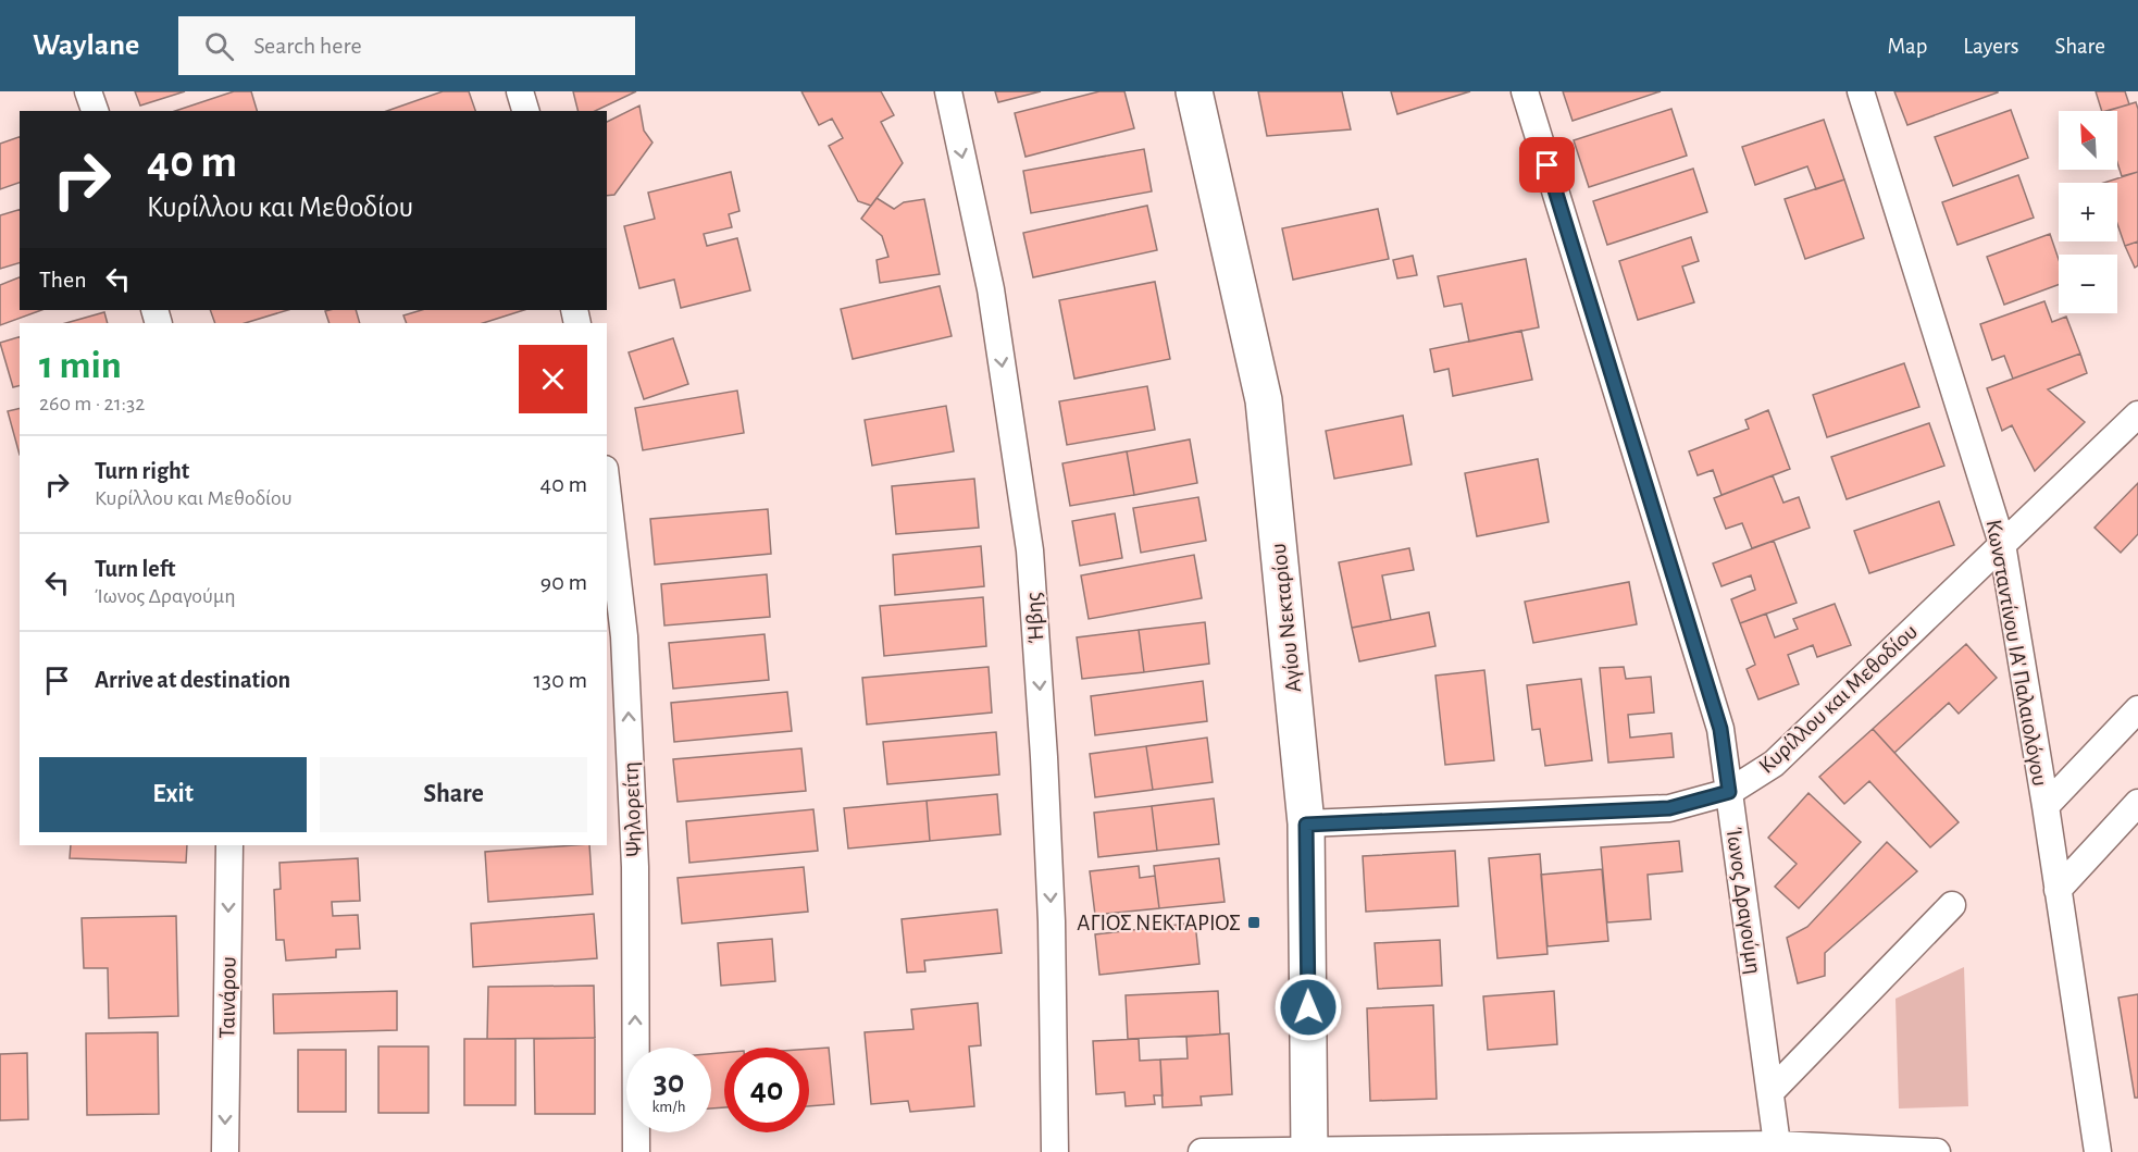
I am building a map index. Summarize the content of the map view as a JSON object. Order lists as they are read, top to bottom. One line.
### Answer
{"streets":{"street":["Ήβης","Αγίου Νεκταρίου","Κωνσταντίνου ΙΑ' Παλαιολόγου","Κυρίλλου και Μεθοδίου","Ψηλορείτη","Ίωνος Δραγούμη","Ταινάρου"]},"crossings":[["Αγίου Νεκταρίου","Κυρίλλου και Μεθοδίου"],["Κωνσταντίνου ΙΑ' Παλαιολόγου","Κυρίλλου και Μεθοδίου"],["Κυρίλλου και Μεθοδίου","Ίωνος Δραγούμη"]],"one_way":["Ήβης","Ψηλορείτη","Ταινάρου"],"places":{"transit":["ΑΓΙΟΣ ΝΕΚΤΑΡΙΟΣ"]},"north":"top left","page":{"header":"Waylane","search":"Search here","nav":["Map","Layers","Share"],"map_buttons":["+","−"],"turn":["40 m","Κυρίλλου και Μεθοδίου"],"then":"Then","heading":["1 min","260 m · 21:32"],"list":[{"name":"Turn right","note":"Κυρίλλου και Μεθοδίου","value":"40 m"},{"name":"Turn left","note":"Ίωνος Δραγούμη","value":"90 m"},{"name":"Arrive at destination","value":"130 m"}],"buttons":["Exit","Share"],"speed":"30 km/h","limit":"40"}}
